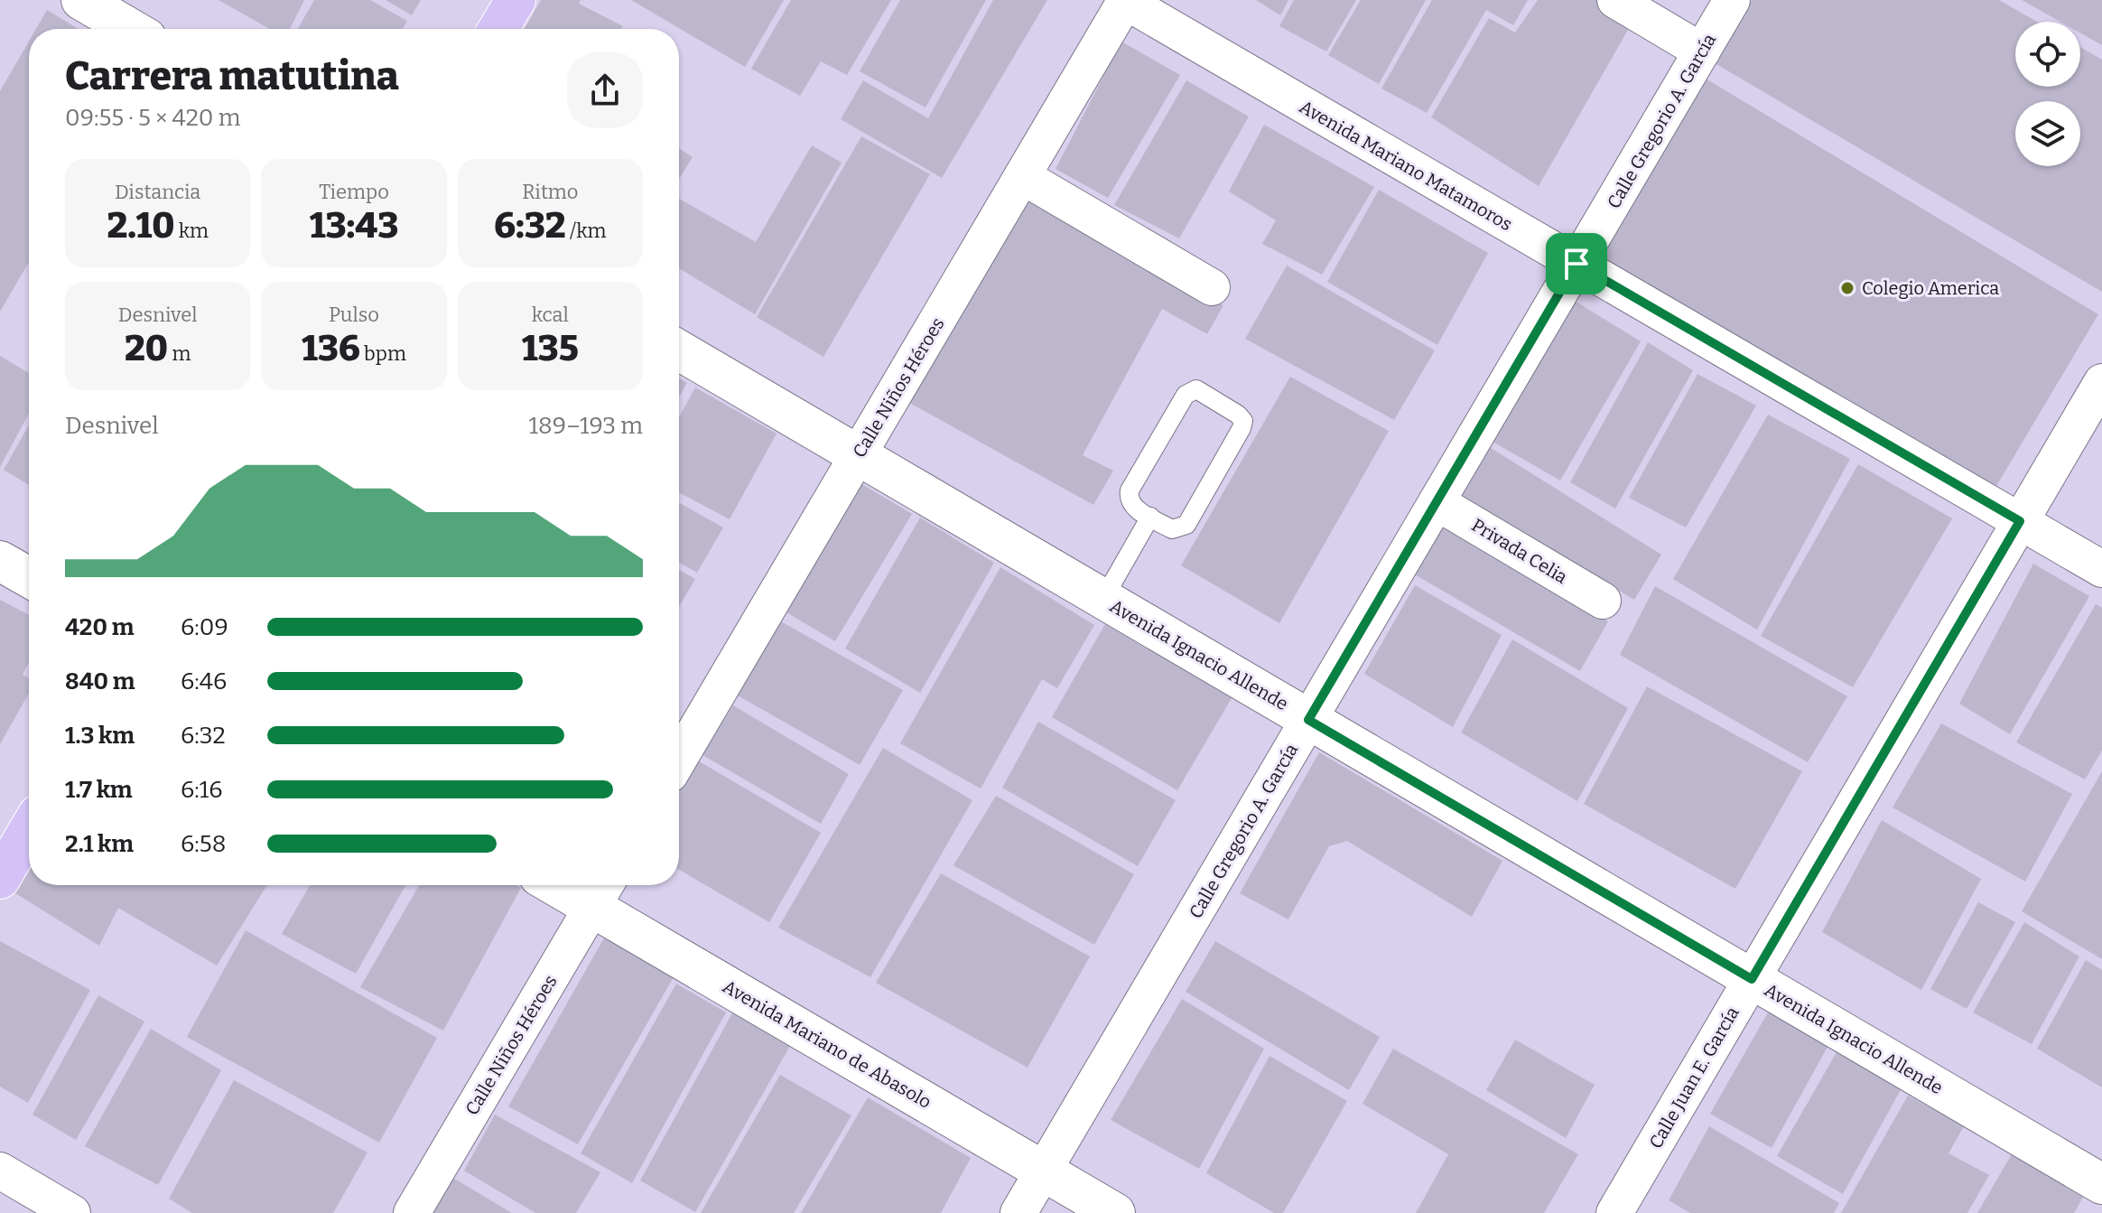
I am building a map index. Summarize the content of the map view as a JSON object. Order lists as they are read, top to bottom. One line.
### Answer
{"streets":{"street":["Calle Gregorio A. García","Avenida Mariano Matamoros","Calle Niños Héroes","Privada Celia","Avenida Ignacio Allende","Avenida Mariano de Abasolo","Calle Juan E. García"]},"crossings":[["Calle Gregorio A. García","Avenida Mariano Matamoros"],["Calle Gregorio A. García","Privada Celia"],["Calle Gregorio A. García","Avenida Ignacio Allende"],["Calle Gregorio A. García","Avenida Mariano de Abasolo"],["Avenida Mariano Matamoros","Calle Niños Héroes"],["Avenida Mariano Matamoros","Calle Juan E. García"],["Calle Niños Héroes","Avenida Ignacio Allende"],["Calle Niños Héroes","Avenida Mariano de Abasolo"],["Avenida Ignacio Allende","Calle Juan E. García"]],"places":["Colegio America"],"page":{"heading":["Carrera matutina","09:55 · 5 × 420 m"],"stats":[["Distancia","2.10 km"],["Tiempo","13:43"],["Ritmo","6:32 /km"],["Desnivel","20 m"],["Pulso","136 bpm"],["kcal","135"]],"chart":["Desnivel","189–193 m"],"list":[{"name":"420 m","note":"6:09"},{"name":"840 m","note":"6:46"},{"name":"1.3 km","note":"6:32"},{"name":"1.7 km","note":"6:16"},{"name":"2.1 km","note":"6:58"}]}}
